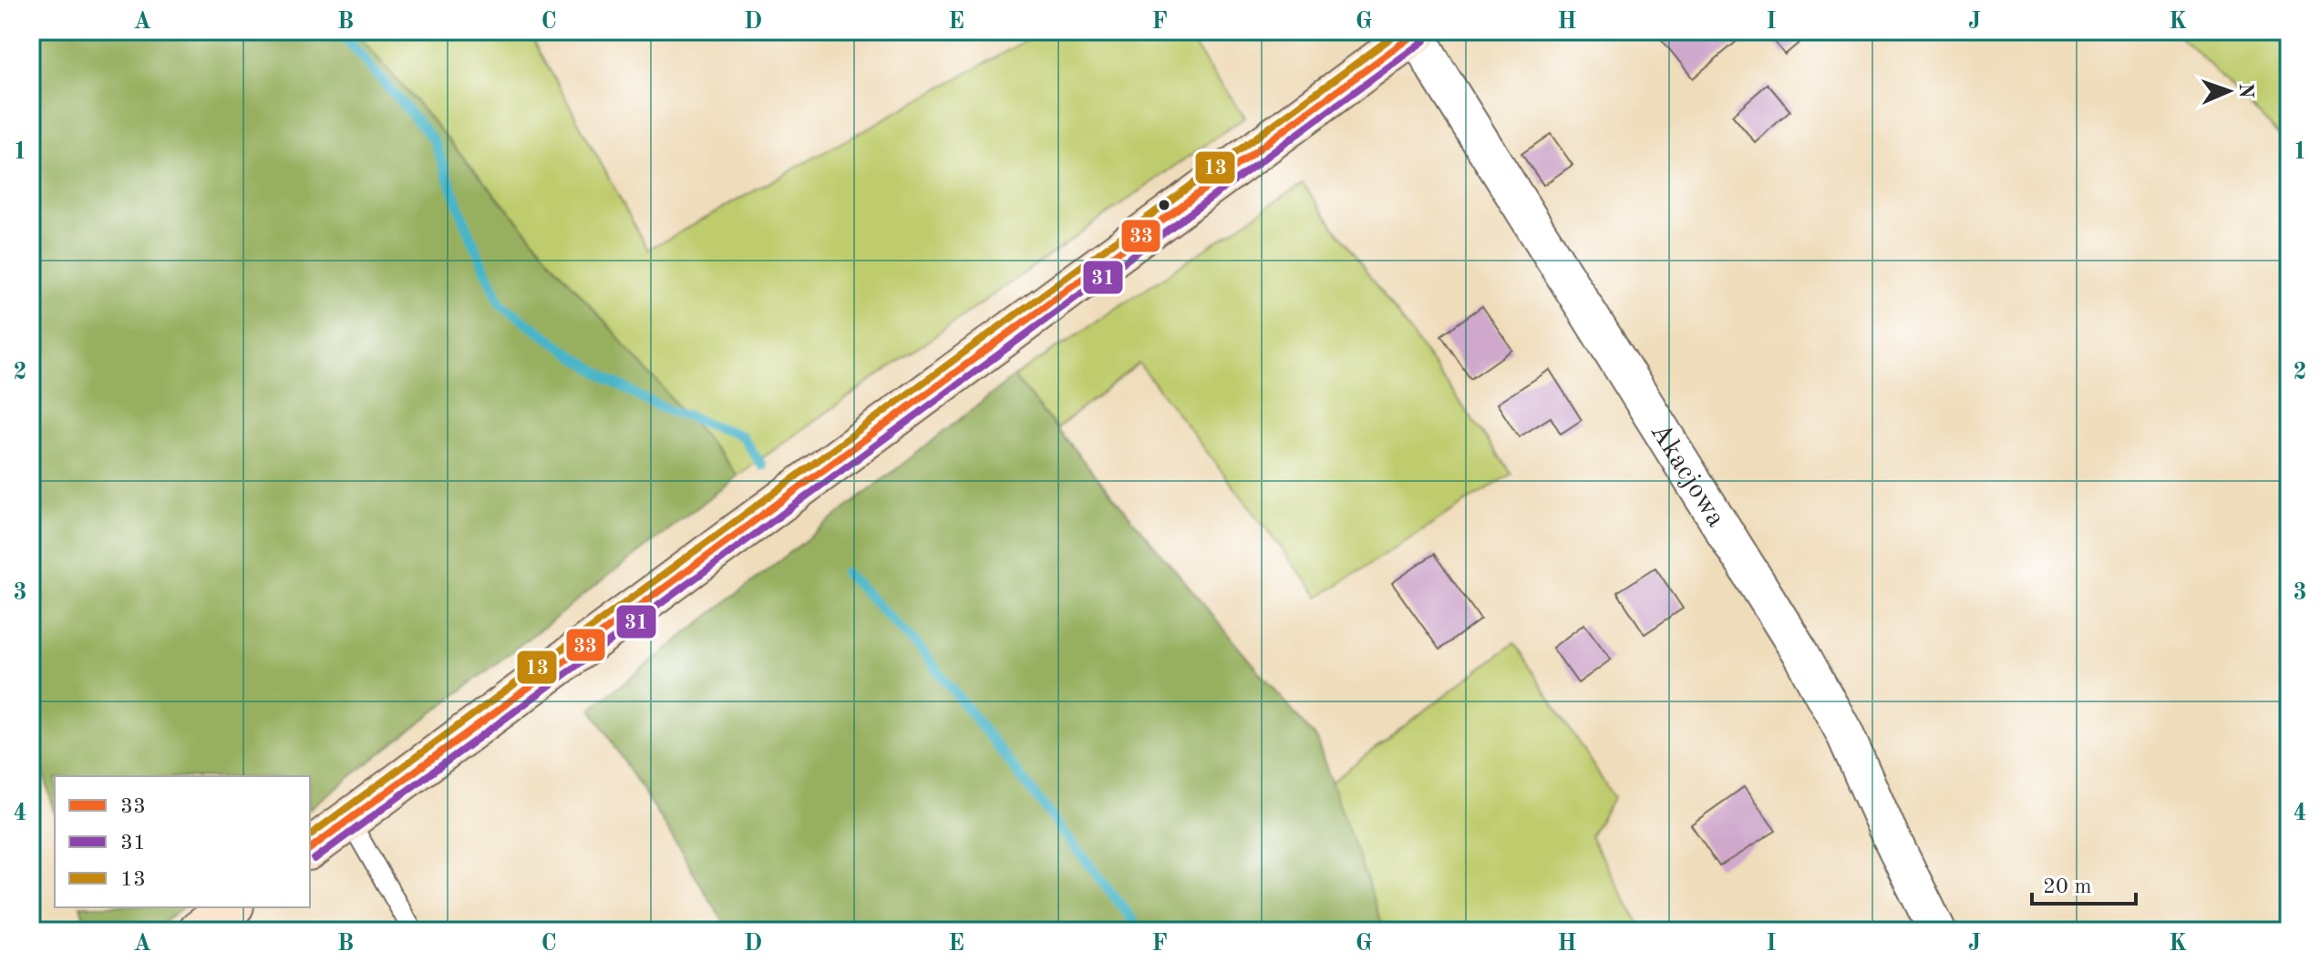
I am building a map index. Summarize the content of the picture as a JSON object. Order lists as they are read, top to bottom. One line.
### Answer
{"streets":{"street":["Akacjowa"]},"lines":["transit line 33","transit line 13","transit line 31"],"legend":["33","31","13"],"scale_bar":"20 m","north":"right","grid":{"columns":["A","B","C","D","E","F","G","H","I","J","K"],"rows":["1","2","3","4"]}}
